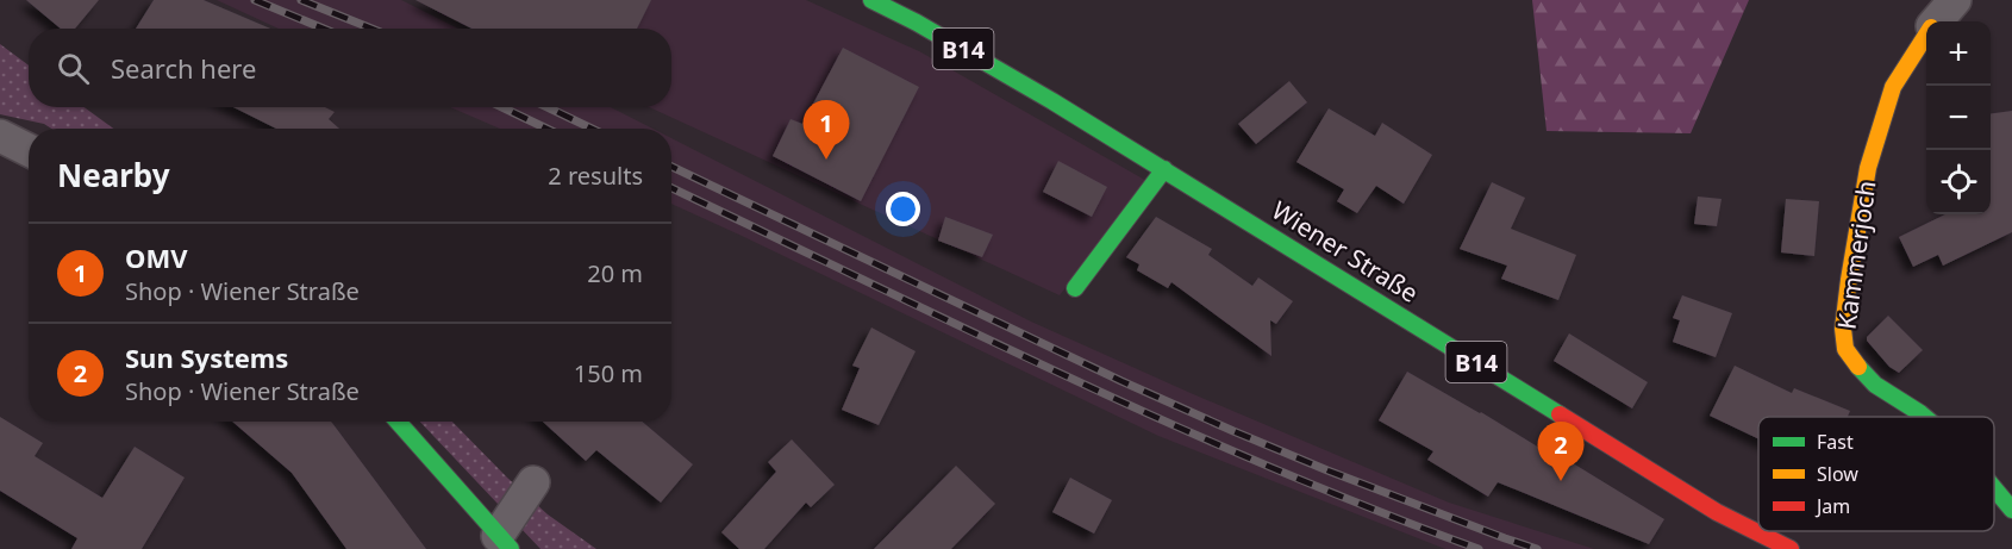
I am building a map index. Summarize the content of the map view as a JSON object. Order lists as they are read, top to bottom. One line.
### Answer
{"streets":{"main road":["B14","Wiener Straße","Kammerjoch"]},"legend":["Fast","Slow","Jam"],"page":{"map_buttons":["+","−"],"search":"Search here","pins":["1","2"],"heading":["Nearby","2 results"],"list":[{"mark":"1","name":"OMV","note":"Shop · Wiener Straße","value":"20 m"},{"mark":"2","name":"Sun Systems","note":"Shop · Wiener Straße","value":"150 m"}]}}
